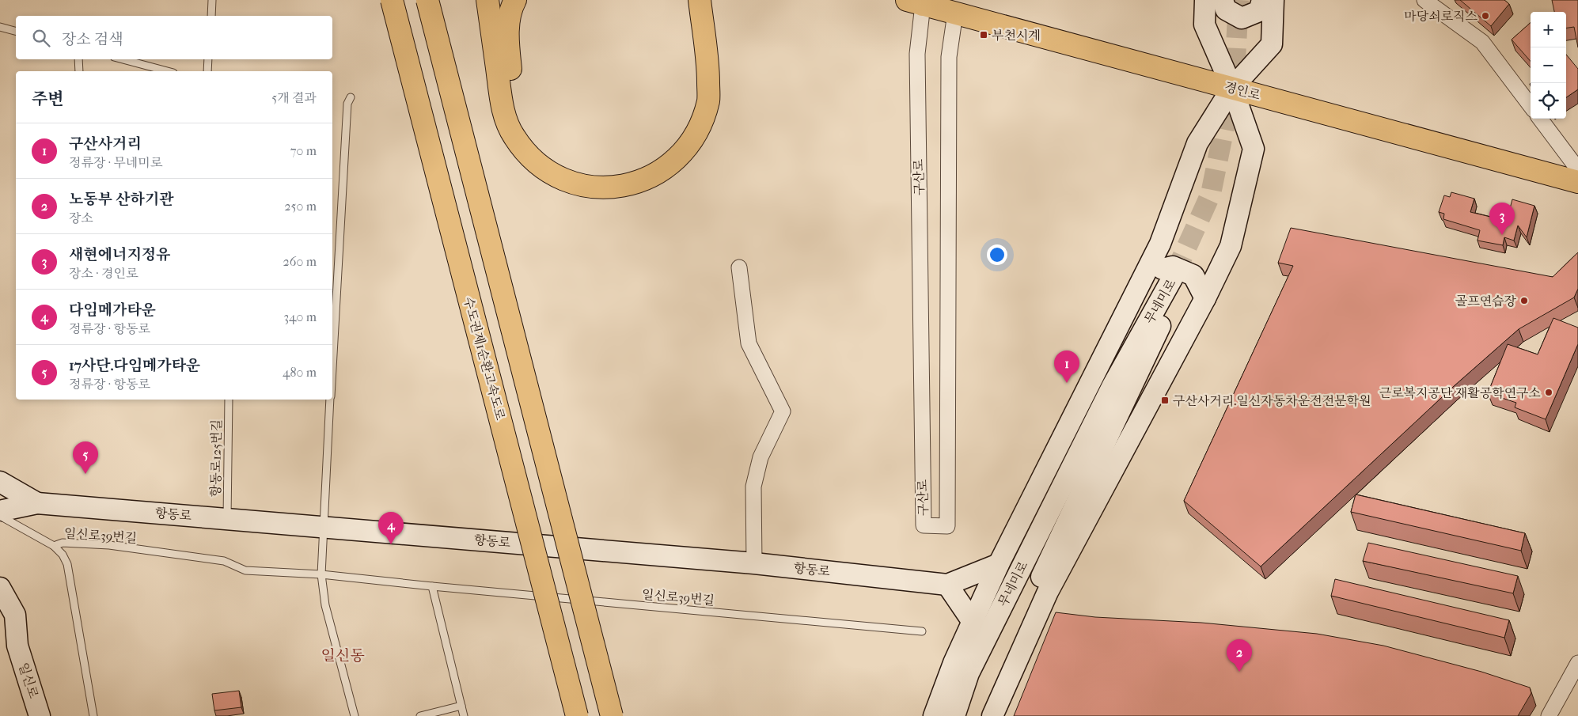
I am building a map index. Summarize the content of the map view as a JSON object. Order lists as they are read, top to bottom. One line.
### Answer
{"streets":{"main road":["경인로","무네미로","수도권제1순환고속도로","항동로","일신로"],"street":["구산로"],"lane":["항동로125번길","일신로39번길"]},"crossings":[["경인로","구산로"],["항동로125번길","항동로"]],"districts":["일신동"],"places":{"other":["마당쇠로직스","골프연습장","근로복지공단 재활공학연구소"],"transit":["부천시계","구산사거리.일신자동차운전전문학원"]},"page":{"map_buttons":["+","−"],"search":"장소 검색","heading":["주변","5개 결과"],"list":[{"mark":"1","name":"구산사거리","note":"정류장 · 무네미로","value":"70 m"},{"mark":"2","name":"노동부 산하기관","note":"장소","value":"250 m"},{"mark":"3","name":"새현에너지정유","note":"장소 · 경인로","value":"260 m"},{"mark":"4","name":"다임메가타운","note":"정류장 · 항동로","value":"340 m"},{"mark":"5","name":"17사단.다임메가타운","note":"정류장 · 항동로","value":"480 m"}],"pins":["3","1","5","4","2"]}}
